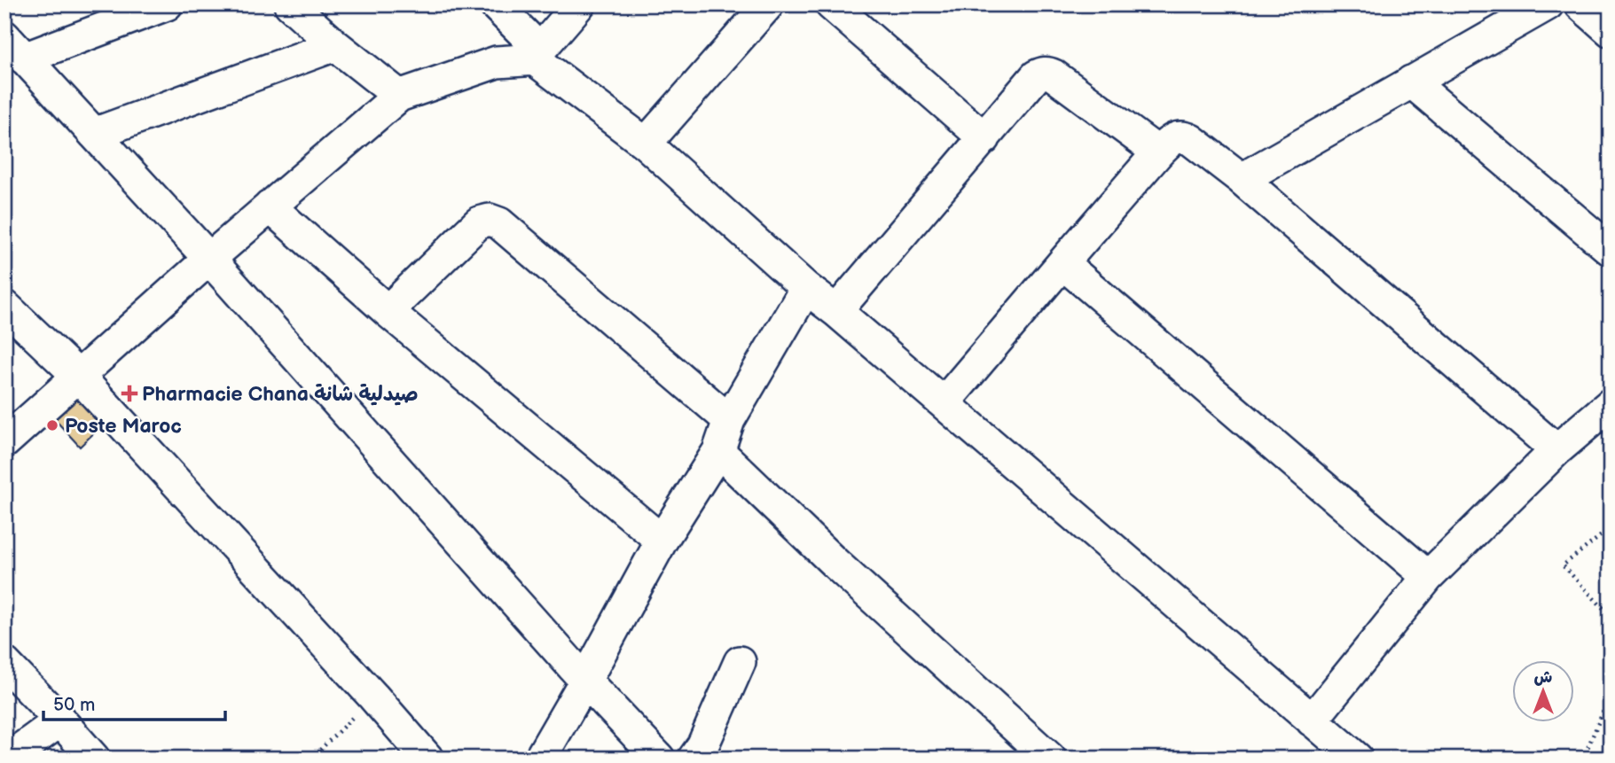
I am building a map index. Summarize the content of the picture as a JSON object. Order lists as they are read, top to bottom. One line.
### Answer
{"places":{"health":["Pharmacie Chana صيدلية شانة"],"other":["Poste Maroc"]},"scale_bar":"50 m","north":"top"}
